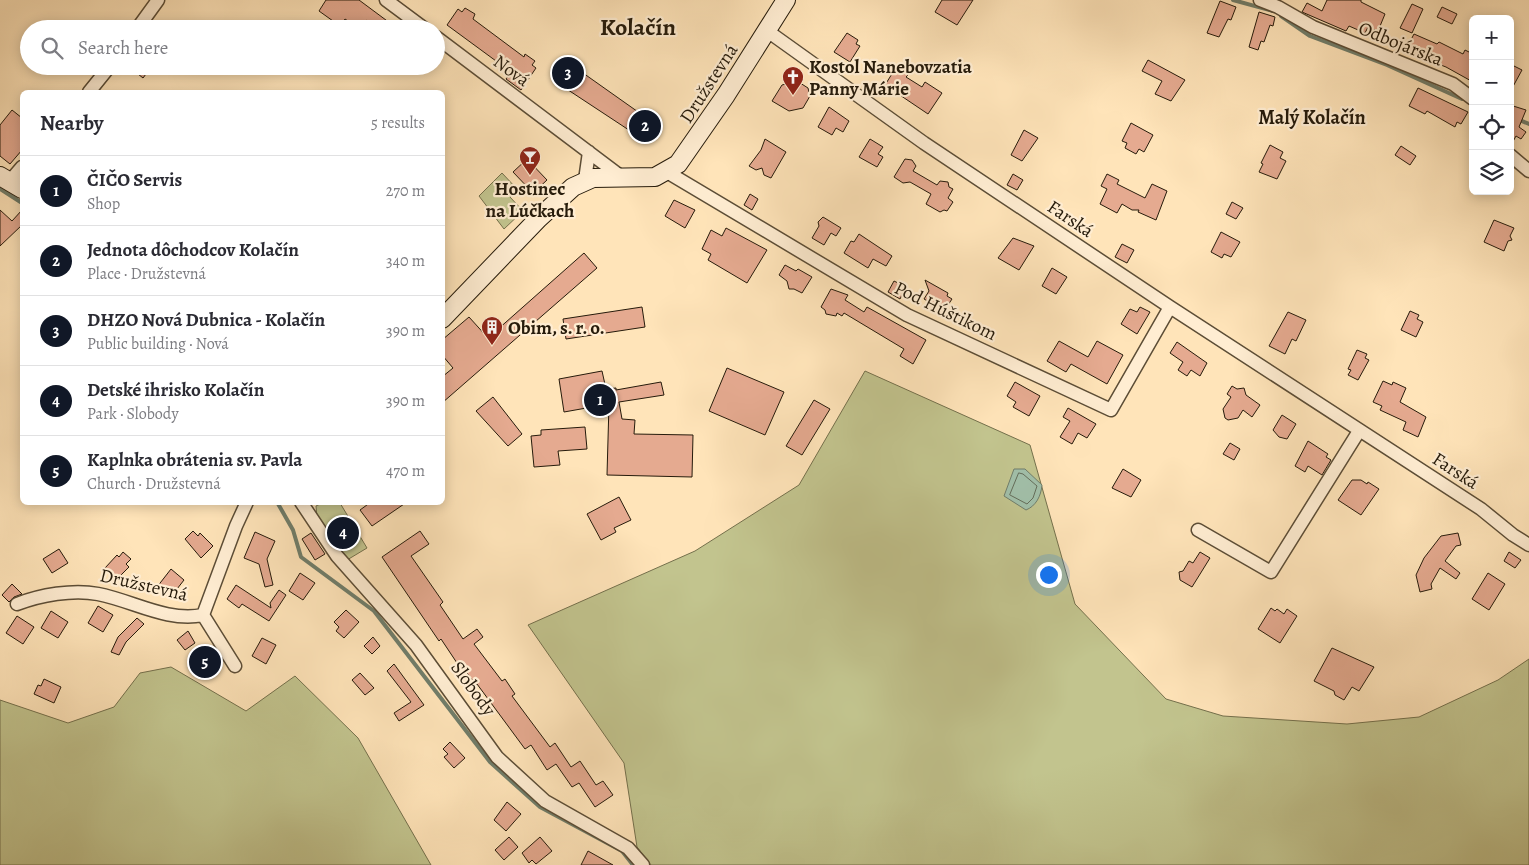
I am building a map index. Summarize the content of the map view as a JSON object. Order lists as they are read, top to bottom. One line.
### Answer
{"streets":{"street":["Odbojárska","Nová","Družstevná","Farská","Pod Húštikom","Slobody"]},"crossings":[["Nová","Družstevná"],["Družstevná","Farská"],["Družstevná","Pod Húštikom"],["Farská","Pod Húštikom"]],"districts":["Kolačín","Malý Kolačín"],"places":{"church":["Kostol Nanebovzatia Panny Márie"],"bar":["Hostinec na Lúčkach"],"building":["Obim, s. r. o."]},"page":{"map_buttons":["+","−"],"search":"Search here","pins":["3","2","1","4","5"],"heading":["Nearby","5 results"],"list":[{"mark":"1","name":"ČIČO Servis","note":"Shop","value":"270 m"},{"mark":"2","name":"Jednota dôchodcov Kolačín","note":"Place · Družstevná","value":"340 m"},{"mark":"3","name":"DHZO Nová Dubnica - Kolačín","note":"Public building · Nová","value":"390 m"},{"mark":"4","name":"Detské ihrisko Kolačín","note":"Park · Slobody","value":"390 m"},{"mark":"5","name":"Kaplnka obrátenia sv. Pavla","note":"Church · Družstevná","value":"470 m"}]}}
